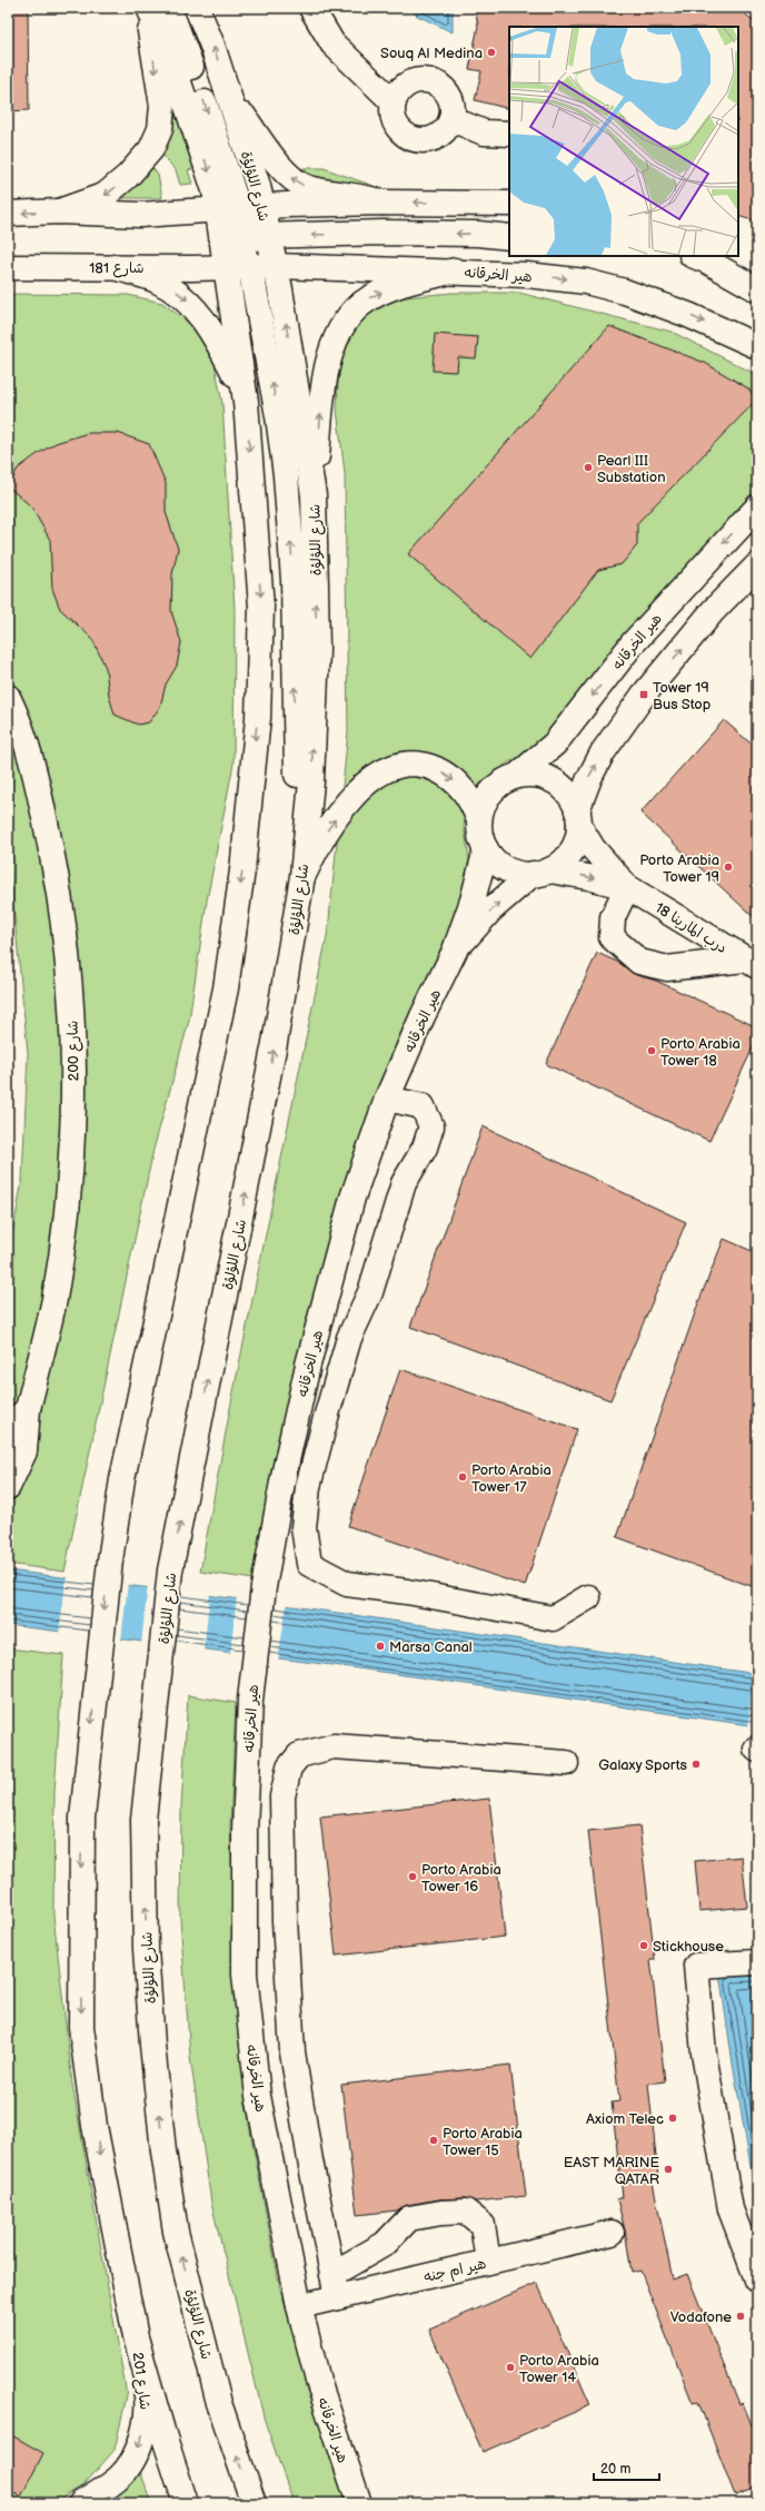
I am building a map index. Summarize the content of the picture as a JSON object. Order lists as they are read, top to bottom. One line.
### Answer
{"streets":{"street":["شارع اللؤلؤة","شارع 181","هير الخرقانه","درب المارينا 18","شارع 200","هير ام جنه","شارع 201"]},"crossings":[["شارع اللؤلؤة","هير الخرقانه"],["هير الخرقانه","درب المارينا 18"],["هير الخرقانه","هير ام جنه"]],"one_way":["شارع 201"],"places":{"other":["Souq Al Medina","Pearl III Substation","Porto Arabia Tower 19","Porto Arabia Tower 18","Porto Arabia Tower 17","Marsa Canal","Galaxy Sports","Porto Arabia Tower 16","Stickhouse","Axiom Telec","Porto Arabia Tower 15","EAST MARINE QATAR","Vodafone","Porto Arabia Tower 14"],"transit":["Tower 19 Bus Stop"]},"scale_bar":"20 m"}
